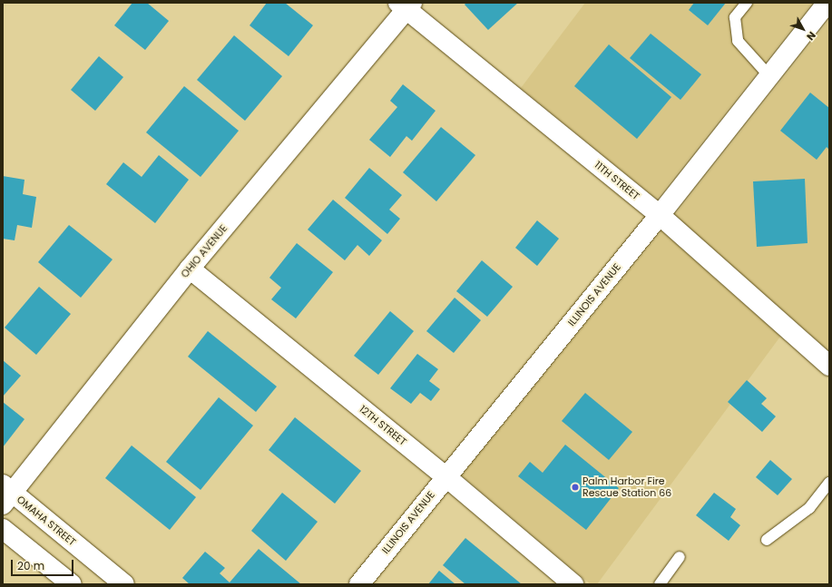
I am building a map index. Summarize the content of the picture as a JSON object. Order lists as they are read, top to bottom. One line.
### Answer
{"streets":{"street":["11TH STREET","OHIO AVENUE","ILLINOIS AVENUE","12TH STREET","OMAHA STREET"]},"crossings":[["11TH STREET","OHIO AVENUE"],["11TH STREET","ILLINOIS AVENUE"],["OHIO AVENUE","12TH STREET"],["OHIO AVENUE","OMAHA STREET"],["ILLINOIS AVENUE","12TH STREET"]],"places":["Palm Harbor Fire Rescue Station 66"],"scale_bar":"20 m","north":"bottom right"}
